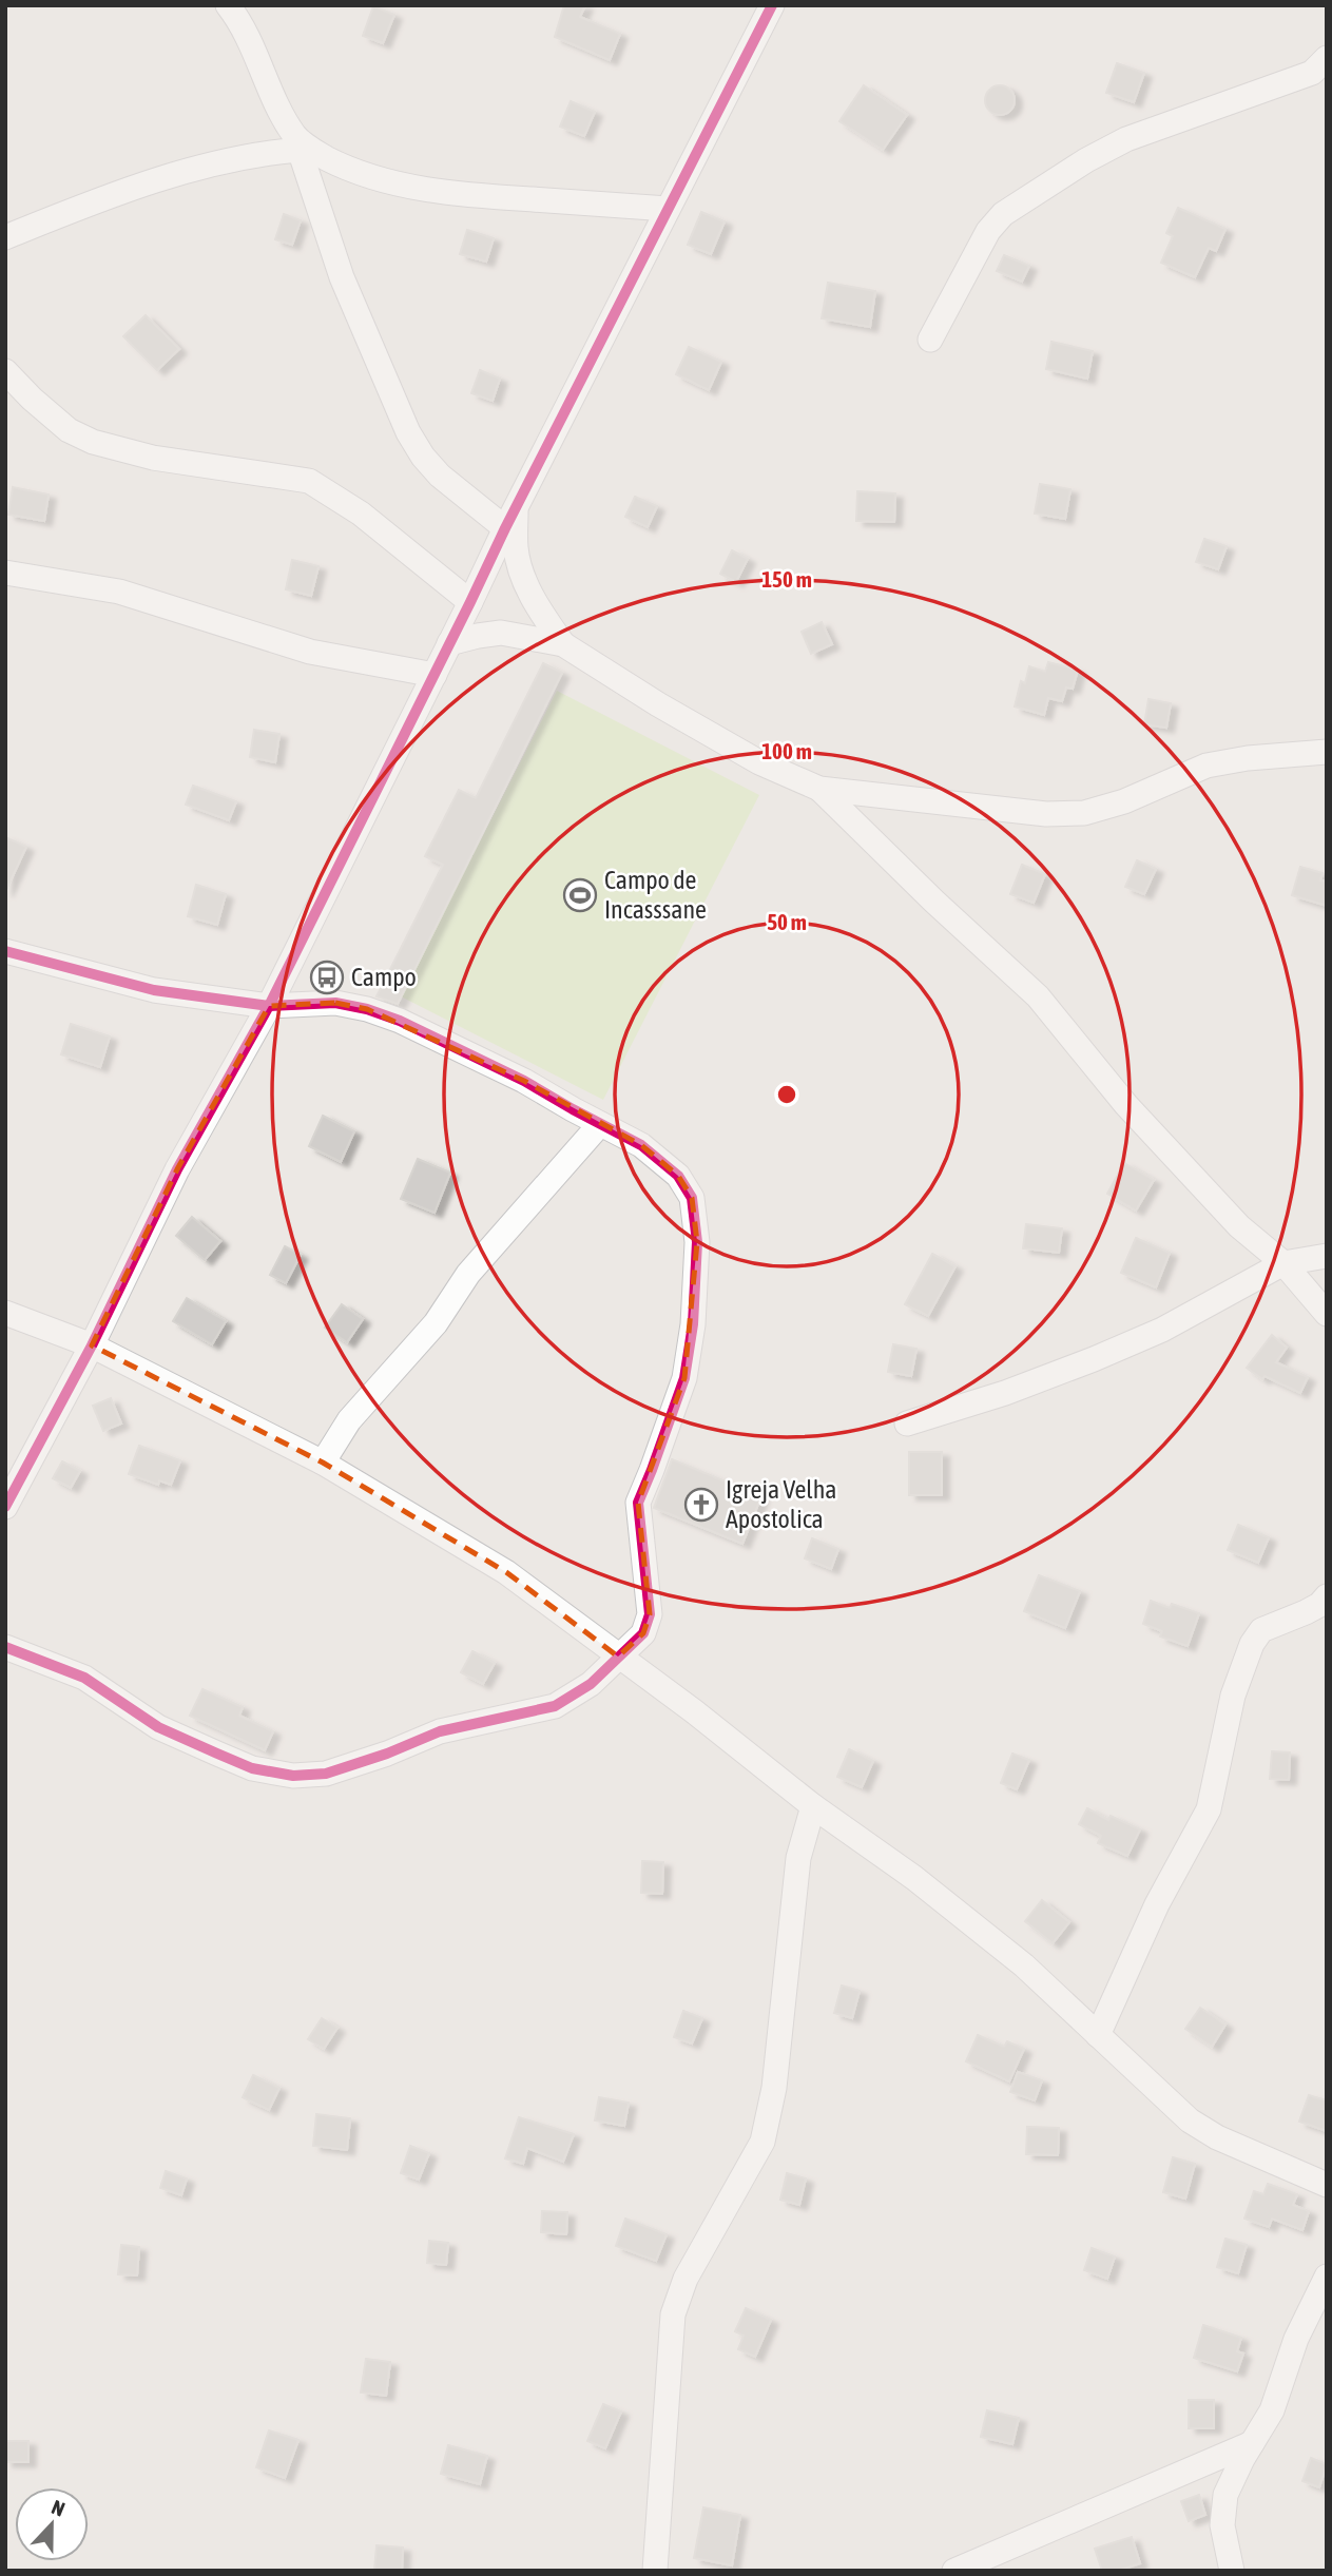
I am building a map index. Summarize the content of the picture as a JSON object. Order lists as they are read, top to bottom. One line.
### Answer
{"places":{"sports":["Campo de Incasssane"],"bus stop":["Campo"],"church":["Igreja Velha Apostolica"]},"north":"top","rings":["150 m","100 m","50 m"]}
